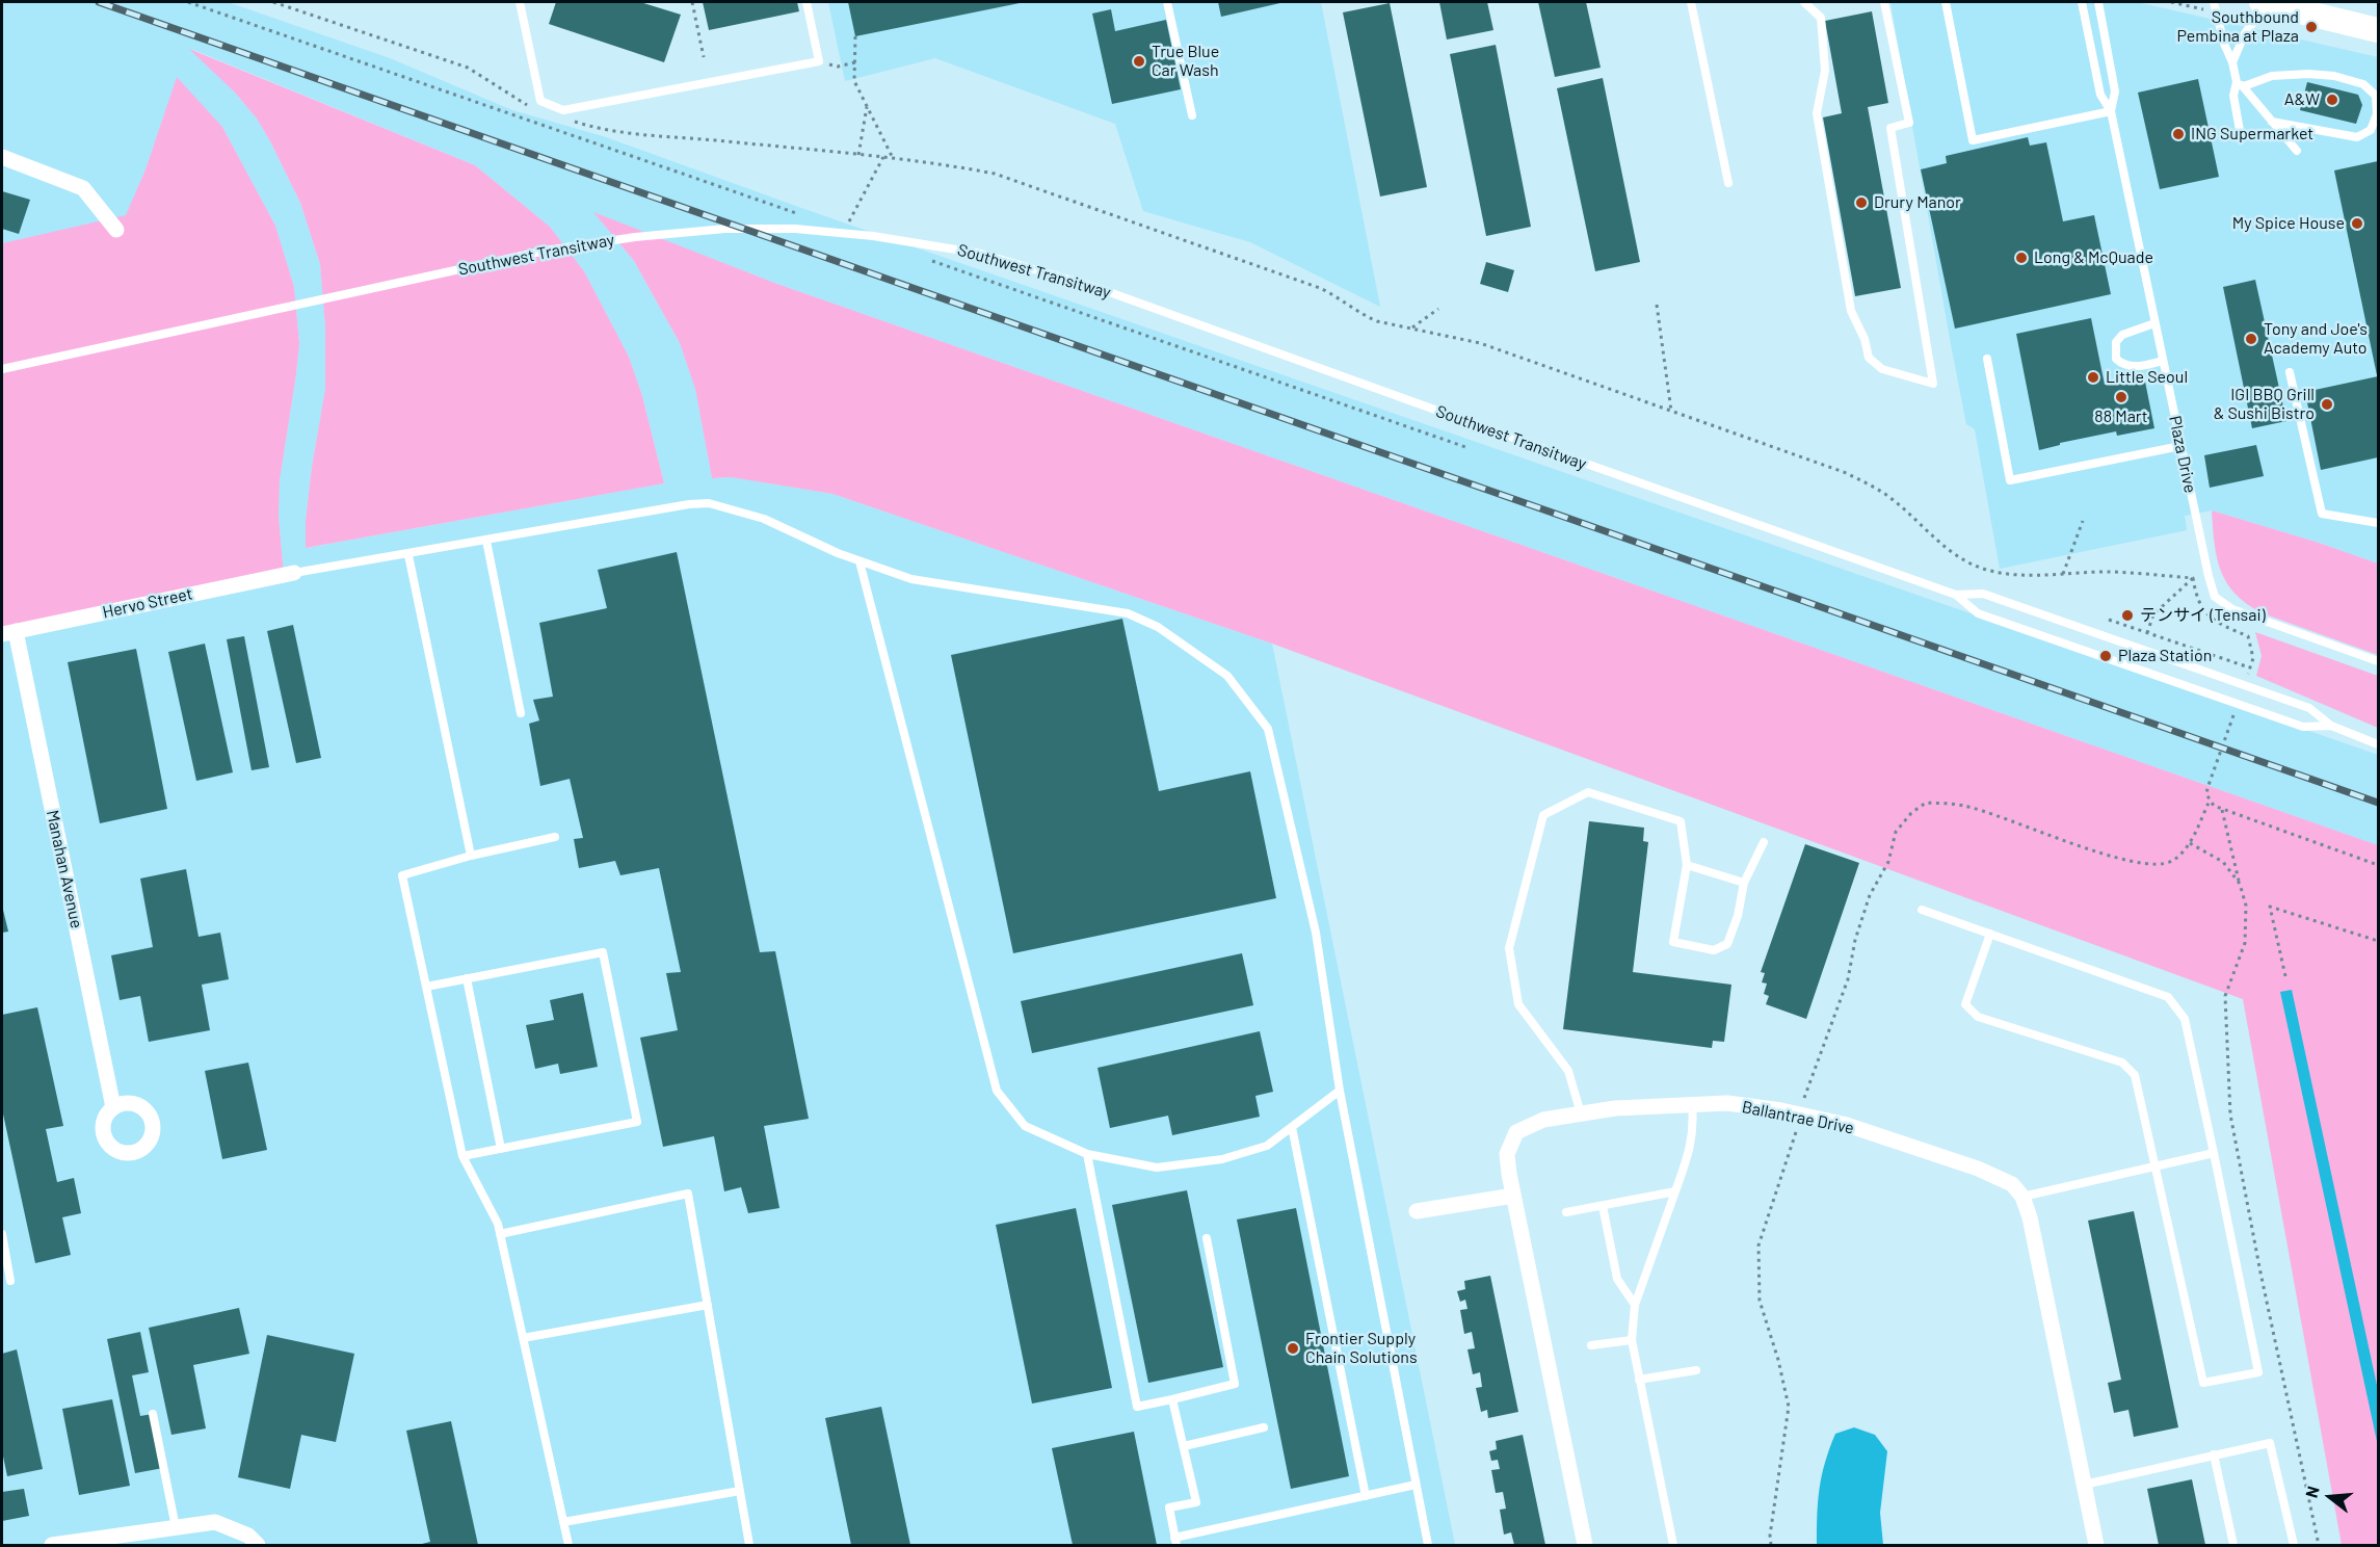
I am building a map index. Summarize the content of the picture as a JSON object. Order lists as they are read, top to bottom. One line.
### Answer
{"streets":{"street":["Hervo Street","Manahan Avenue","Ballantrae Drive"],"lane":["Southwest Transitway","Plaza Drive"]},"crossings":[["Hervo Street","Manahan Avenue"]],"places":["Southbound Pembina at Plaza","True Blue Car Wash","A&W","ING Supermarket","Drury Manor","My Spice House","Long & McQuade","Tony and Joe's Academy Auto","Little Seoul","88 Mart","IGI BBQ Grill & Sushi Bistro","テンサイ (Tensai)","Plaza Station","Frontier Supply Chain Solutions"],"north":"left"}
